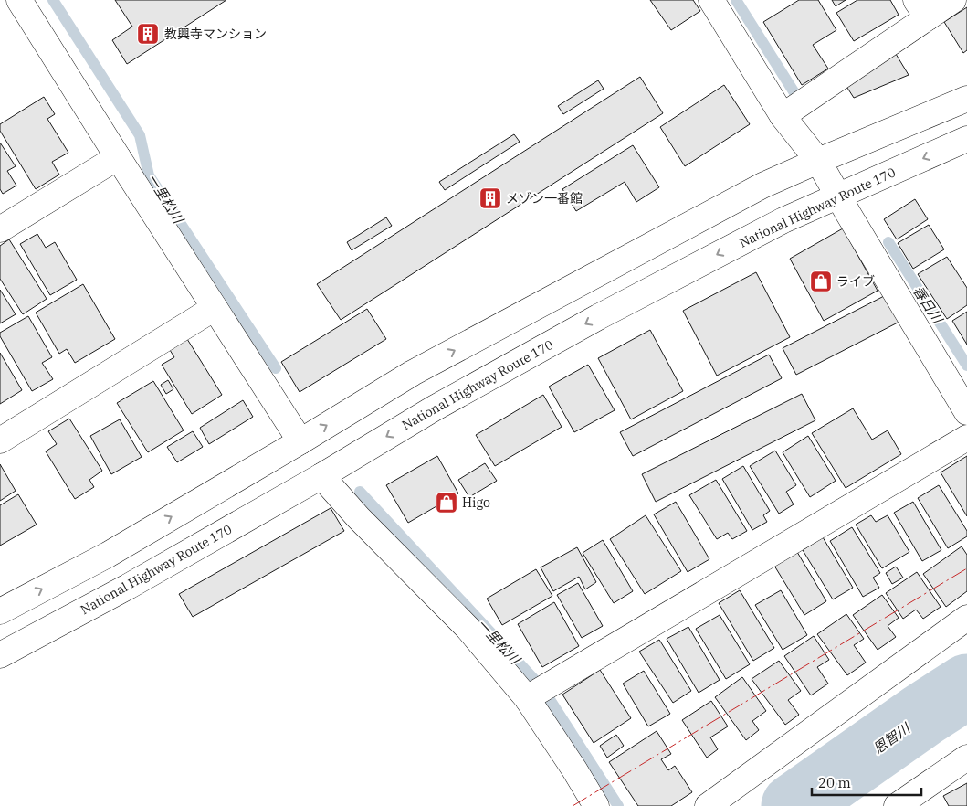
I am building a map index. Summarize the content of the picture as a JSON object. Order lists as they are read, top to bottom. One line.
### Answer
{"streets":{"main road":["National Highway Route 170"]},"water":["一里松川","春日川","恩智川"],"places":{"building":["教興寺マンション","メゾン一番館"],"shop":["ライブ","Higo"]},"scale_bar":"20 m"}
